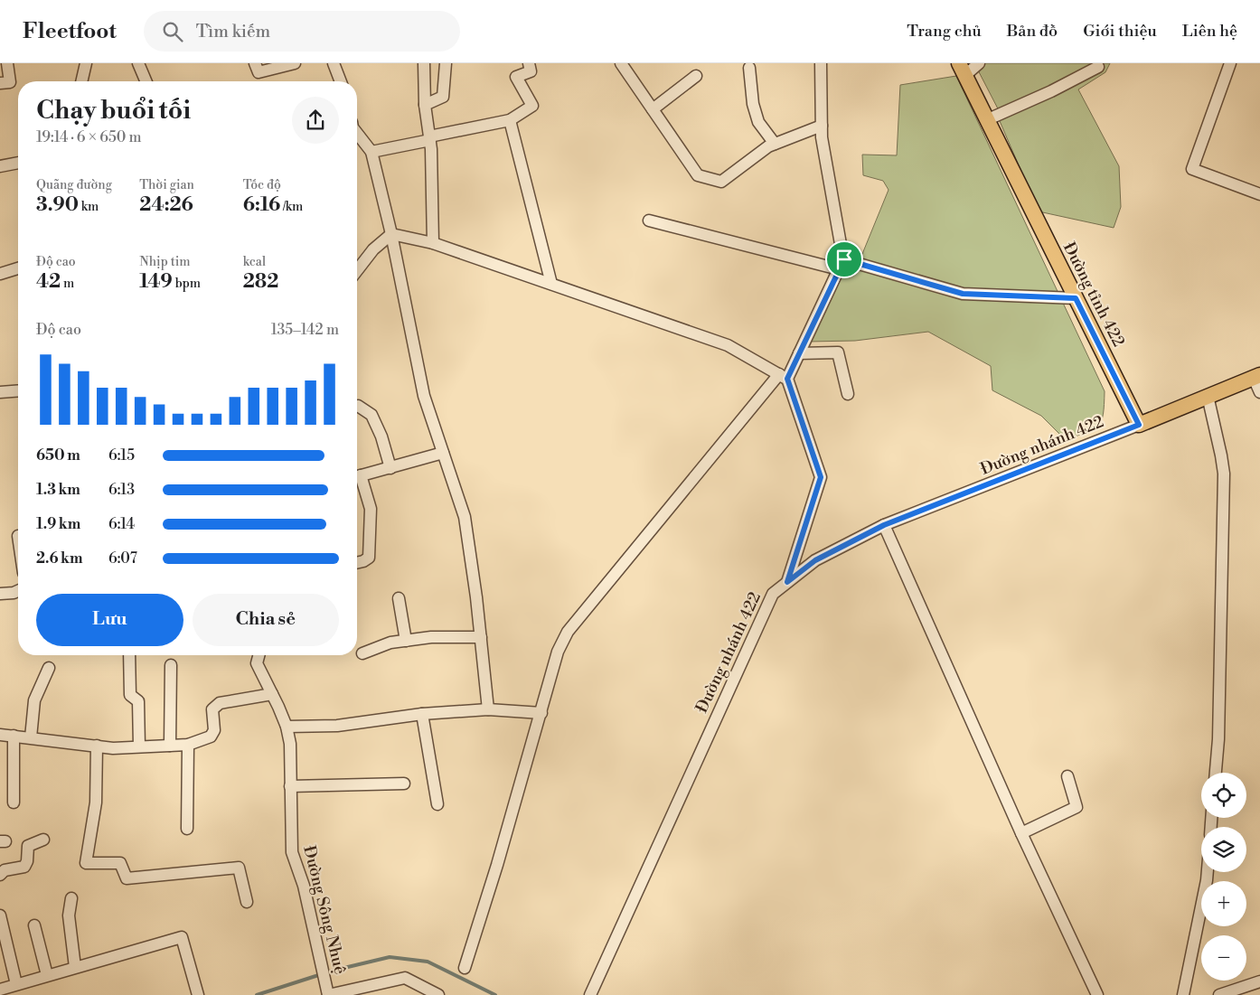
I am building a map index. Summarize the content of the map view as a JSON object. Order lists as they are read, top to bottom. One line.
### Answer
{"streets":{"main road":["Đường tỉnh 422"],"street":["Đường nhánh 422","Đường Sông Nhuệ"]},"crossings":[["Đường tỉnh 422","Đường nhánh 422"]],"page":{"header":"Fleetfoot","search":"Tìm kiếm","nav":["Trang chủ","Bản đồ","Giới thiệu","Liên hệ"],"heading":["Chạy buổi tối","19:14 · 6 × 650 m"],"stats":[["Quãng đường","3.90 km"],["Thời gian","24:26"],["Tốc độ","6:16 /km"],["Độ cao","42 m"],["Nhịp tim","149 bpm"],["kcal","282"]],"chart":["Độ cao","135–142 m"],"list":[{"name":"650 m","note":"6:15"},{"name":"1.3 km","note":"6:13"},{"name":"1.9 km","note":"6:14"},{"name":"2.6 km","note":"6:07"}],"buttons":["Lưu","Chia sẻ"],"map_buttons":["+","−"]}}
